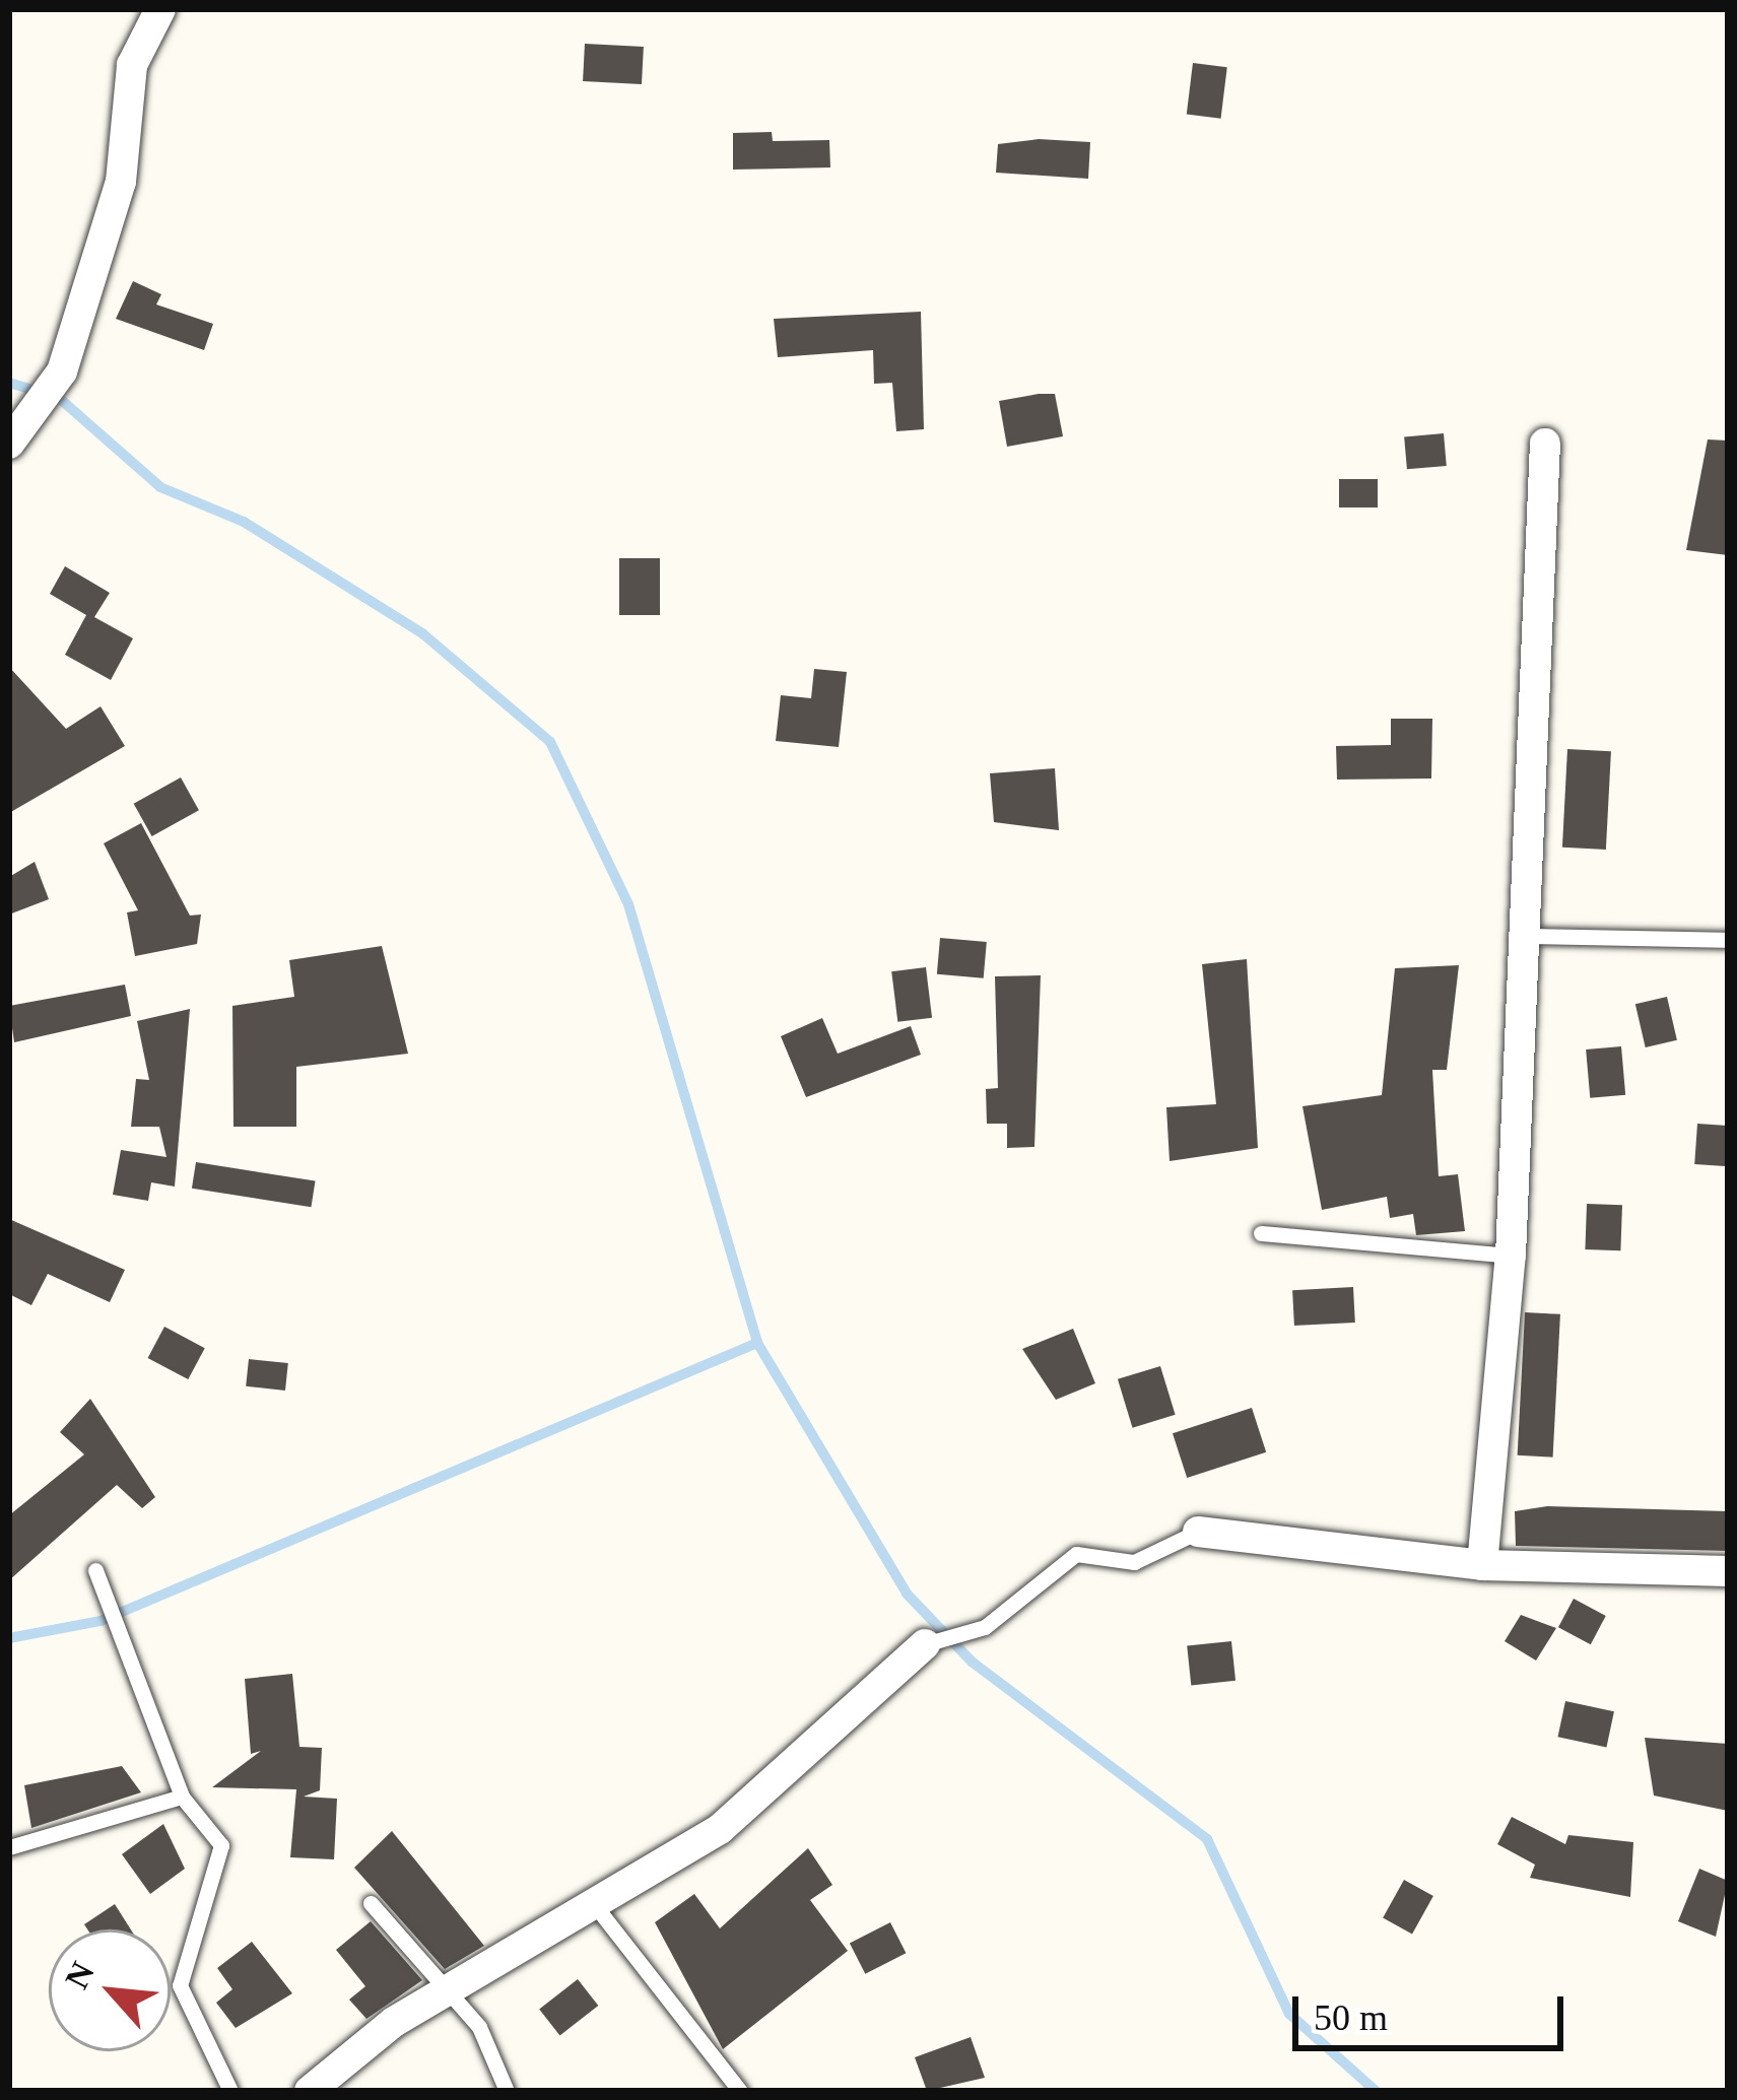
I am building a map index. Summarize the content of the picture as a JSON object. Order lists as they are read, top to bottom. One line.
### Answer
{"scale_bar":"50 m","north":"top left"}
